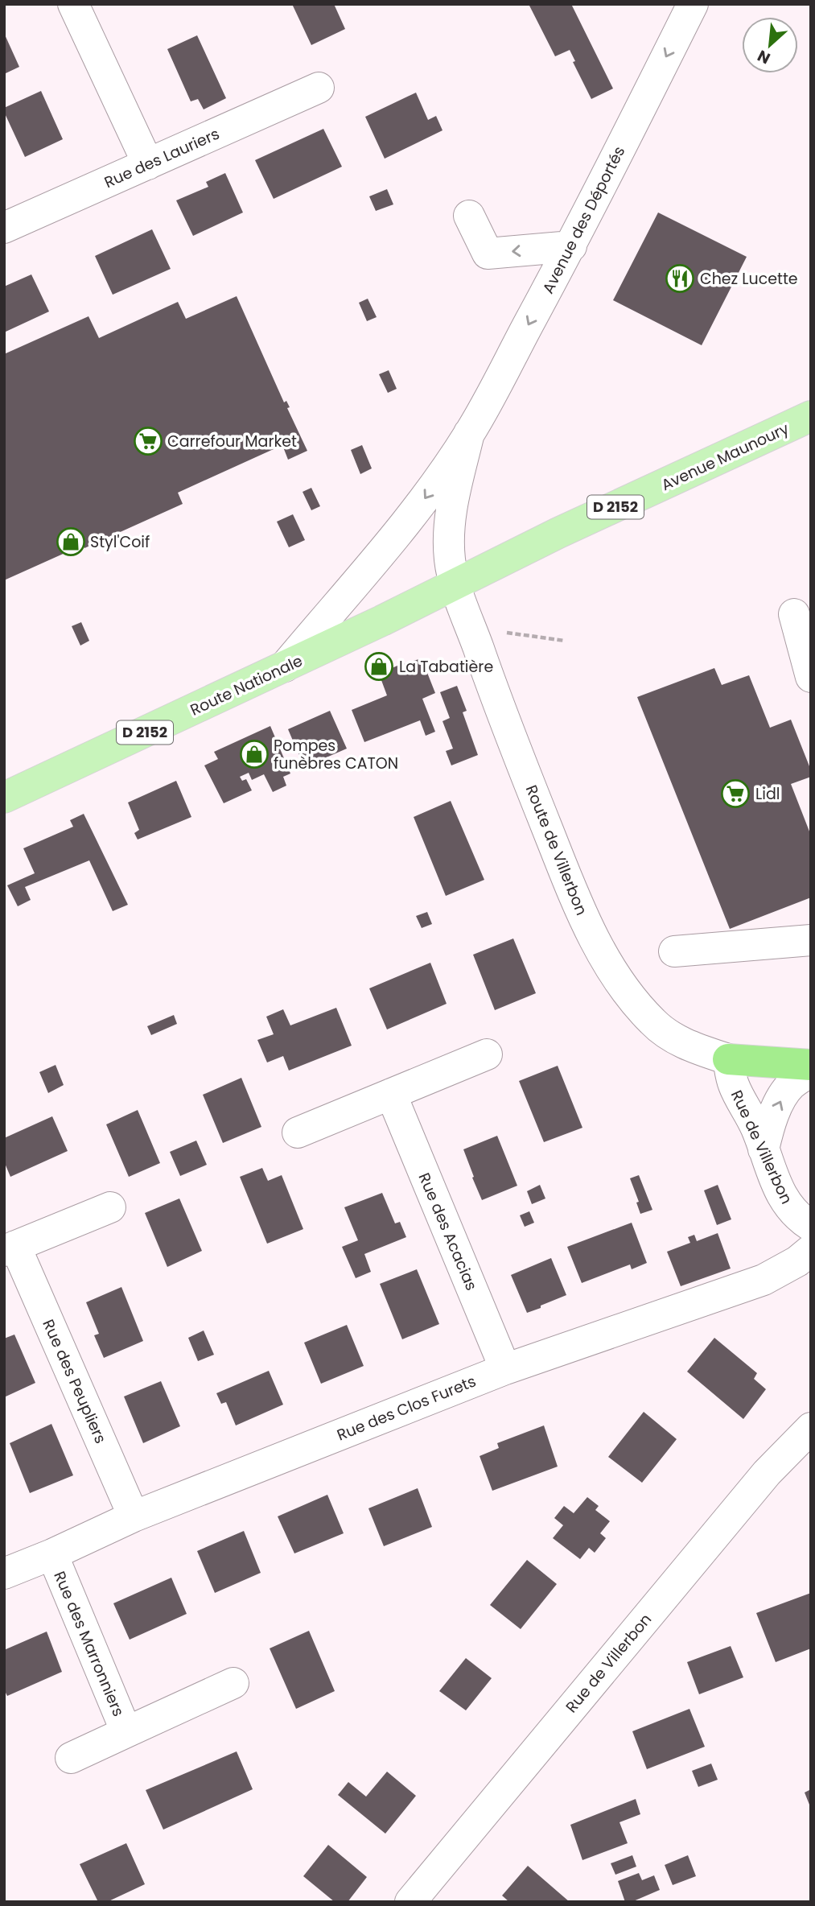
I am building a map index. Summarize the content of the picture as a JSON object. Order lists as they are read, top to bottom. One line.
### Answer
{"streets":{"main road":["Avenue Maunoury","D 2152","Route Nationale"],"street":["Rue des Lauriers","Avenue des Déportés","Route de Villerbon","Rue de Villerbon","Rue des Acacias","Rue des Peupliers","Rue des Clos Furets","Rue des Marronniers"]},"crossings":[["Avenue des Déportés","Avenue Maunoury"],["Avenue des Déportés","Route Nationale"],["Avenue des Déportés","Route de Villerbon"],["Avenue Maunoury","Route Nationale"],["Avenue Maunoury","Route de Villerbon"],["Route Nationale","Route de Villerbon"],["Route de Villerbon","Rue de Villerbon"],["Rue des Acacias","Rue des Clos Furets"],["Rue des Peupliers","Rue des Clos Furets"],["Rue des Clos Furets","Rue des Marronniers"]],"one_way":["Avenue des Déportés"],"places":{"restaurant":["Chez Lucette"],"supermarket":["Carrefour Market","Lidl"],"shop":["Styl'Coif","La Tabatière","Pompes funèbres CATON"]},"north":"bottom left"}
